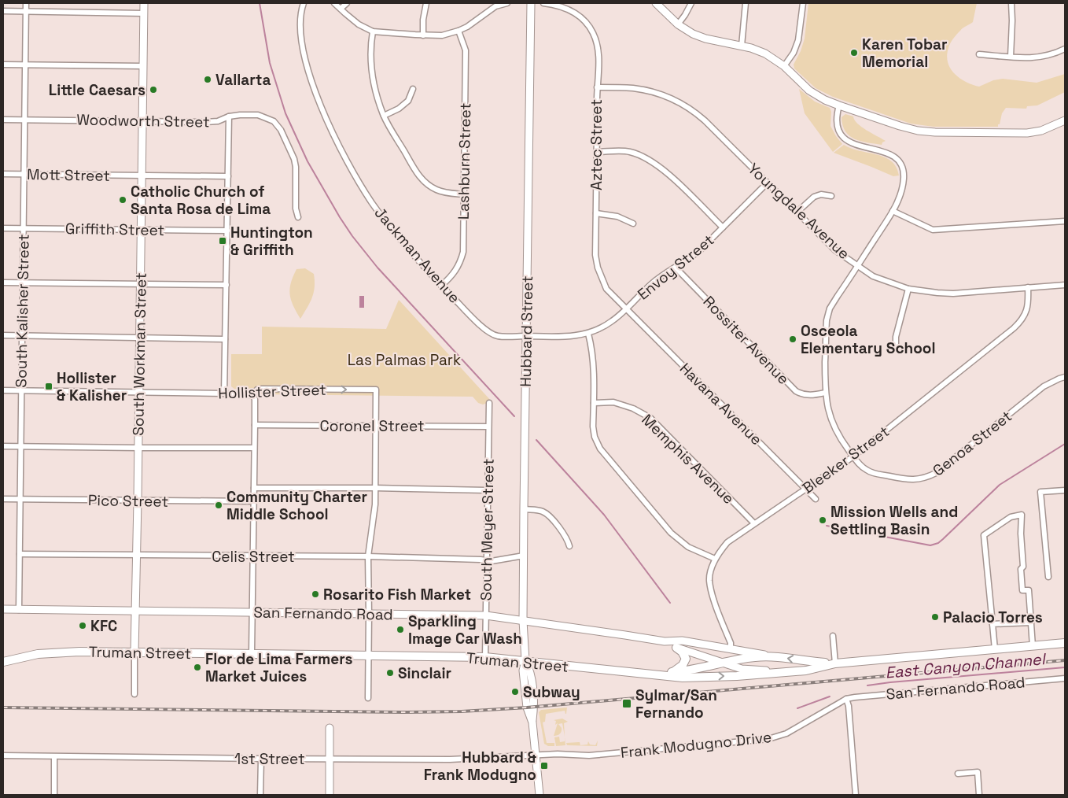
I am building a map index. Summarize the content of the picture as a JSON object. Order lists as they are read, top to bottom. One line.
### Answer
{"streets":{"main road":["Hubbard Street","South Workman Street","San Fernando Road","Truman Street"],"street":["Woodworth Street","Aztec Street","Lashburn Street","Mott Street","Youngdale Avenue","Griffith Street","Jackman Avenue","Envoy Street","South Kalisher Street","Rossiter Avenue","Hollister Street","Havana Avenue","Coronel Street","Genoa Street","Memphis Avenue","Bleeker Street","Pico Street","South Meyer Street","Celis Street","Frank Modugno Drive","1st Street"]},"crossings":[["Woodworth Street","South Kalisher Street"],["Woodworth Street","South Workman Street"],["Aztec Street","Youngdale Avenue"],["Aztec Street","Envoy Street"],["Aztec Street","Havana Avenue"],["Lashburn Street","Jackman Avenue"],["Mott Street","South Kalisher Street"],["Mott Street","South Workman Street"],["Youngdale Avenue","Envoy Street"],["Youngdale Avenue","Genoa Street"],["Youngdale Avenue","Bleeker Street"],["Griffith Street","South Kalisher Street"],["Griffith Street","South Workman Street"],["Jackman Avenue","Envoy Street"],["Jackman Avenue","Hubbard Street"],["Envoy Street","Hubbard Street"],["Envoy Street","Rossiter Avenue"],["Envoy Street","Havana Avenue"],["South Kalisher Street","Hollister Street"],["South Kalisher Street","Pico Street"],["South Kalisher Street","Celis Street"],["South Kalisher Street","San Fernando Road"],["Hubbard Street","Celis Street"],["Hubbard Street","San Fernando Road"],["Hubbard Street","Truman Street"],["Hubbard Street","Frank Modugno Drive"],["Hubbard Street","1st Street"],["Rossiter Avenue","Genoa Street"],["South Workman Street","Hollister Street"],["South Workman Street","Pico Street"],["South Workman Street","Celis Street"],["South Workman Street","San Fernando Road"],["South Workman Street","Truman Street"],["Hollister Street","Coronel Street"],["Havana Avenue","Bleeker Street"],["Coronel Street","South Meyer Street"],["Genoa Street","Bleeker Street"],["Memphis Avenue","Bleeker Street"],["Bleeker Street","San Fernando Road"],["South Meyer Street","Celis Street"],["South Meyer Street","San Fernando Road"],["South Meyer Street","Truman Street"],["San Fernando Road","Truman Street"],["San Fernando Road","Frank Modugno Drive"],["Frank Modugno Drive","1st Street"]],"water":["East Canyon Channel"],"parks":["Las Palmas Park"],"places":{"other":["Karen Tobar Memorial","Vallarta","Little Caesars","Catholic Church of Santa Rosa de Lima","Osceola Elementary School","Community Charter Middle School","Mission Wells and Settling Basin","Rosarito Fish Market","Palacio Torres","KFC","Sparkling Image Car Wash","Flor de Lima Farmers Market Juices","Sinclair","Subway"],"transit":["Huntington & Griffith","Hollister & Kalisher","Sylmar/San Fernando","Hubbard & Frank Modugno"]}}
